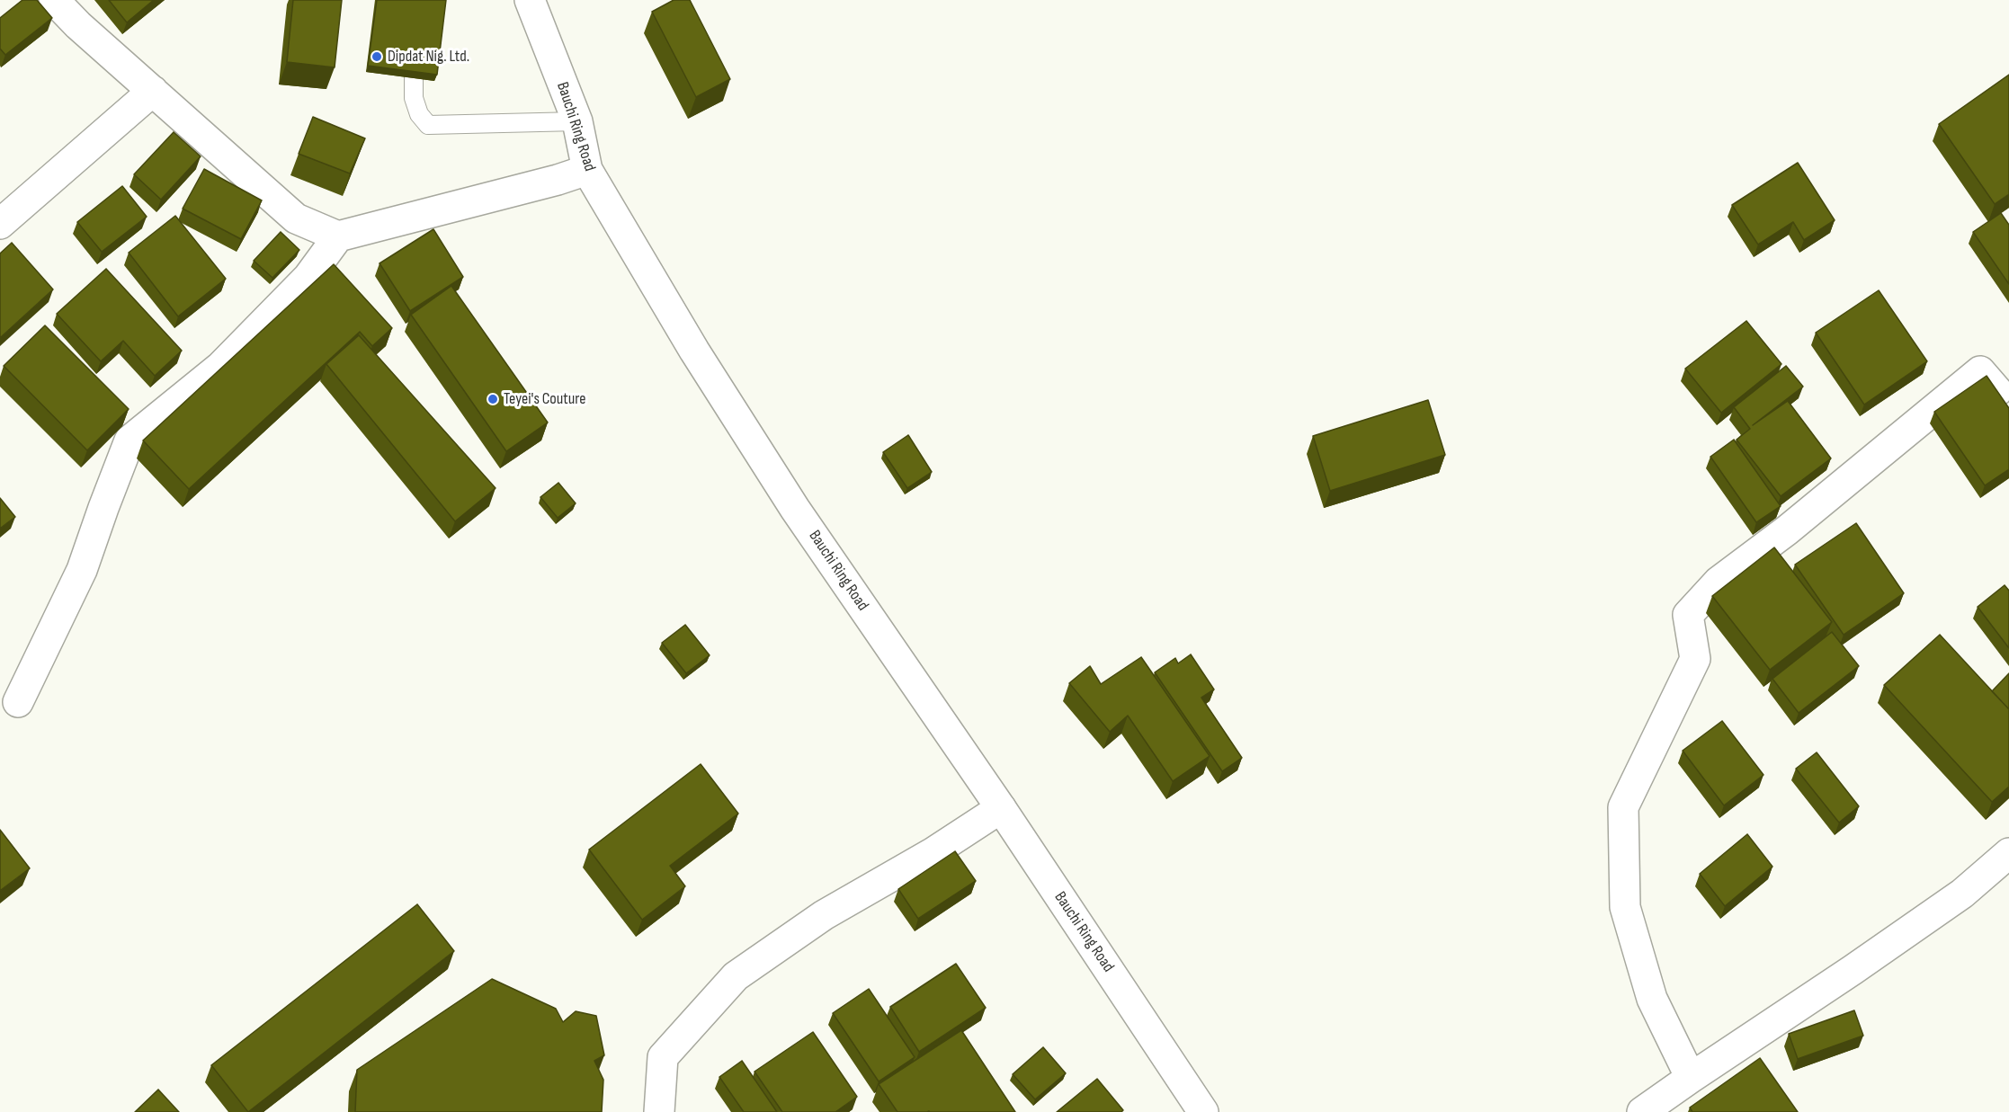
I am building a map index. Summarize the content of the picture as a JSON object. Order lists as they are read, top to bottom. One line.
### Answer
{"streets":{"street":["Bauchi Ring Road"]},"places":["Dipdat Nig. Ltd.","Teyei's Couture"]}
